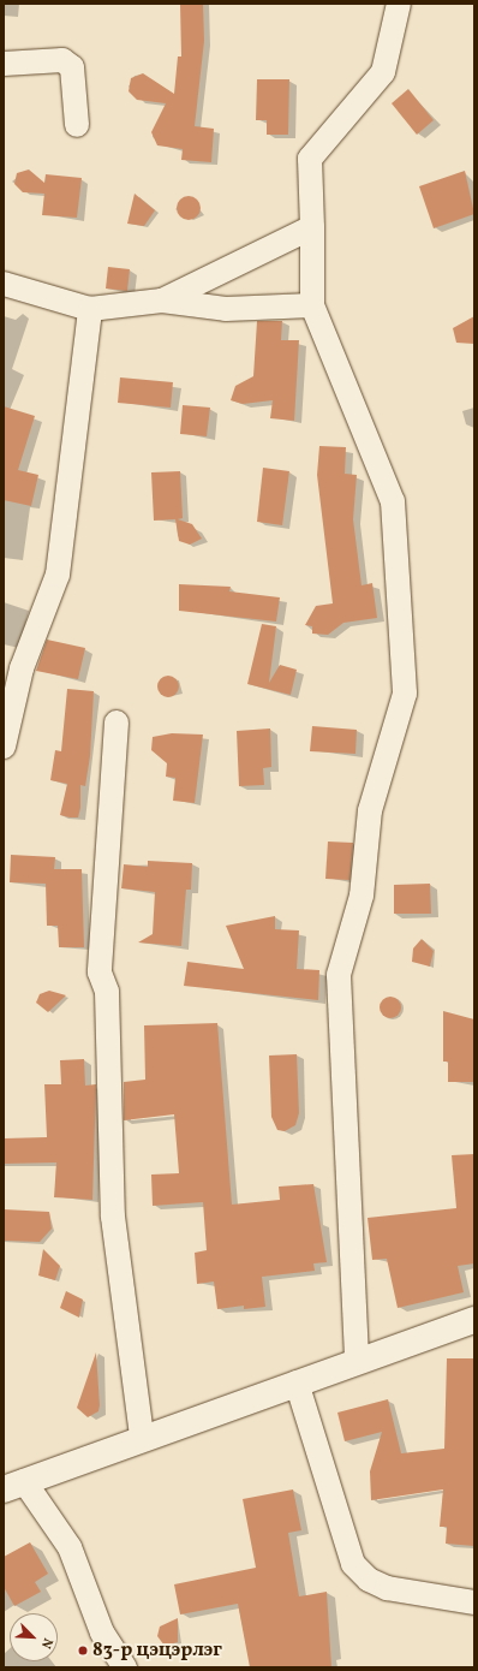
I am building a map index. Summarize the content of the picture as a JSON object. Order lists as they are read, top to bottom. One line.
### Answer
{"places":["83-р цэцэрлэг"],"north":"bottom right"}
